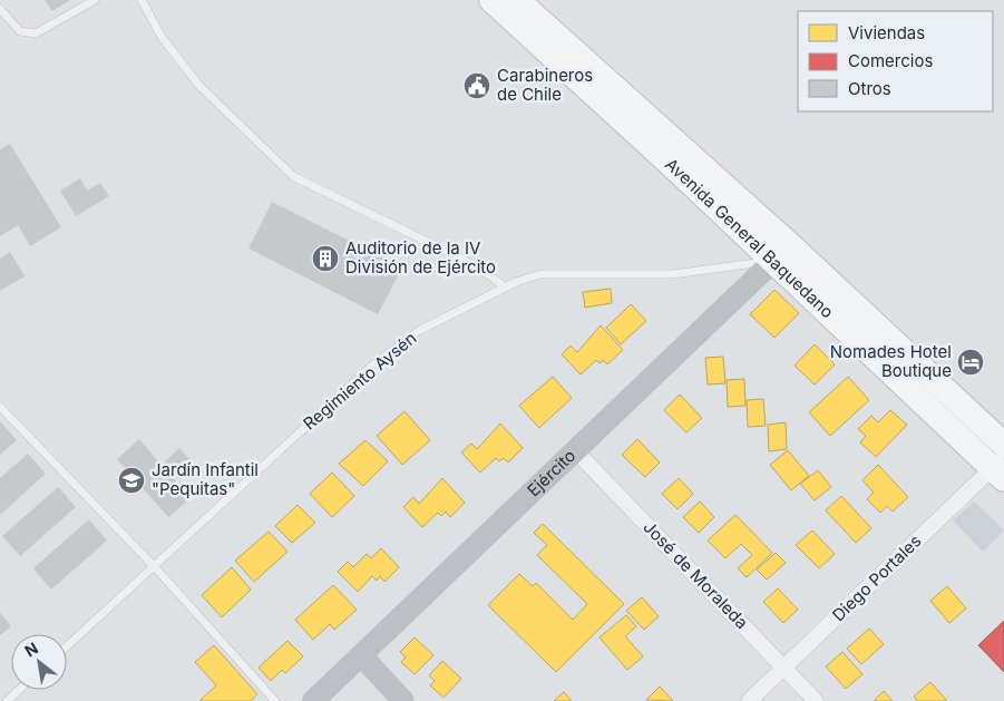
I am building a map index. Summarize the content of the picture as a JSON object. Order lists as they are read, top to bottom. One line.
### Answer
{"streets":{"main road":["Avenida General Baquedano"],"street":["Ejército","José de Moraleda","Diego Portales"],"lane":["Regimiento Aysén"]},"crossings":[["Avenida General Baquedano","Regimiento Aysén"],["Avenida General Baquedano","Ejército"],["Avenida General Baquedano","Diego Portales"],["Regimiento Aysén","Ejército"],["Ejército","José de Moraleda"],["José de Moraleda","Diego Portales"]],"places":{"public building":["Carabineros de Chile"],"building":["Auditorio de la IV División de Ejército"],"hotel":["Nomades Hotel Boutique"],"school or university":["Jardín Infantil \"Pequitas\""]},"legend":["Viviendas","Comercios","Otros"],"north":"top left"}
